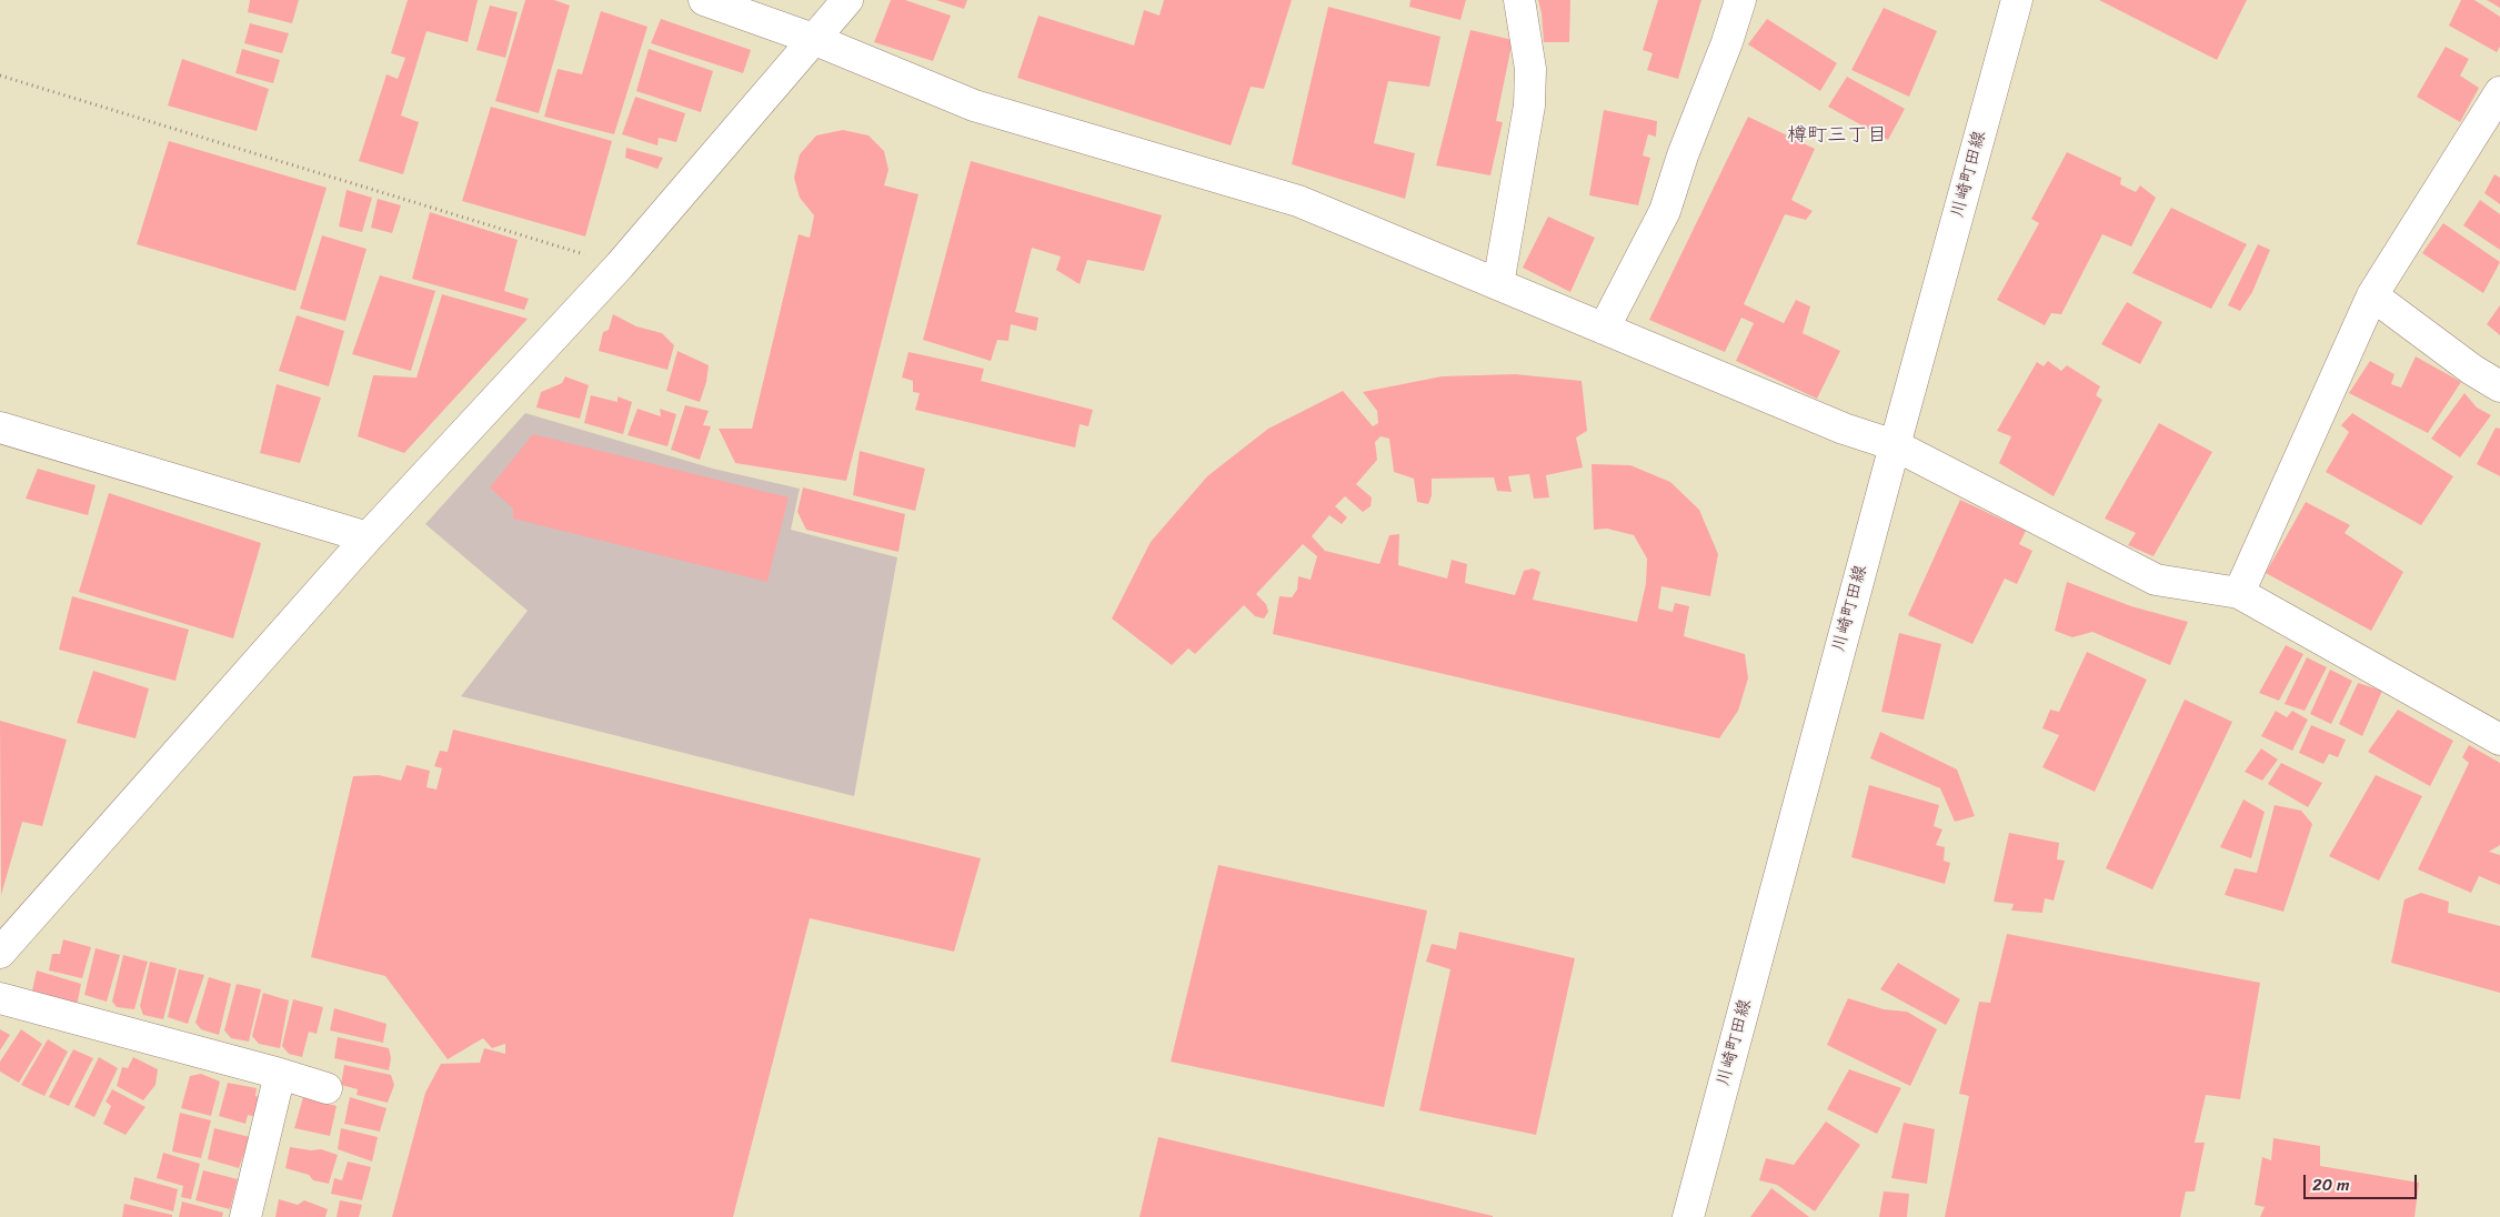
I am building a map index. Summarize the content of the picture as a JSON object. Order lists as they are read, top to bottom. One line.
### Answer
{"streets":{"street":["川崎町田線"]},"districts":["樽町三丁目"],"scale_bar":"20 m"}
